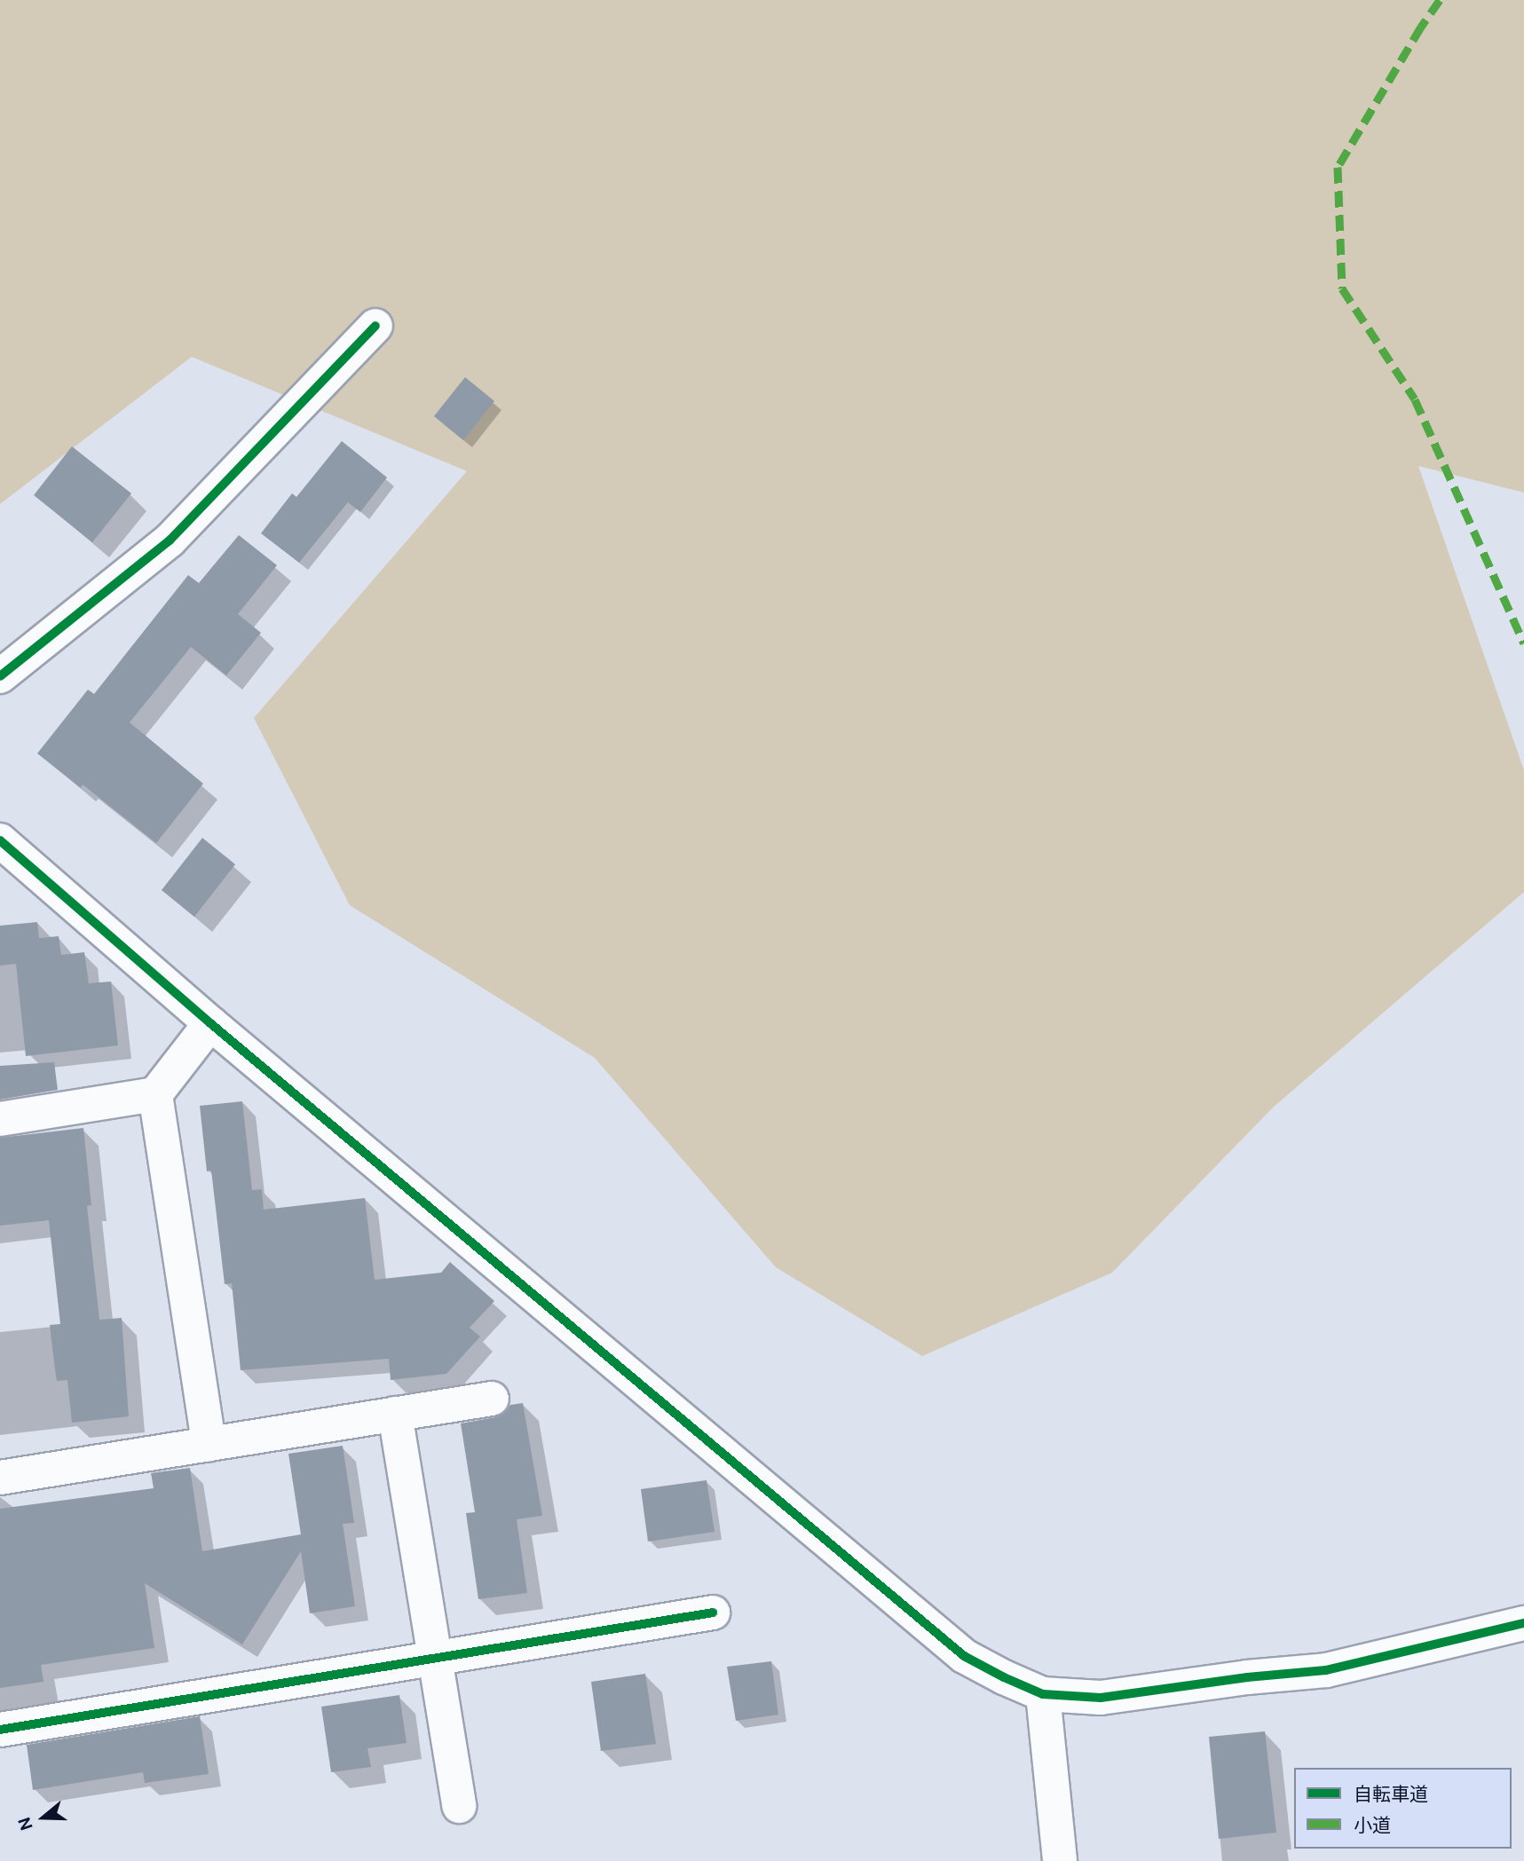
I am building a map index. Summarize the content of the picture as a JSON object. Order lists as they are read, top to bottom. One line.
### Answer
{"legend":["自転車道","小道"],"north":"left"}
